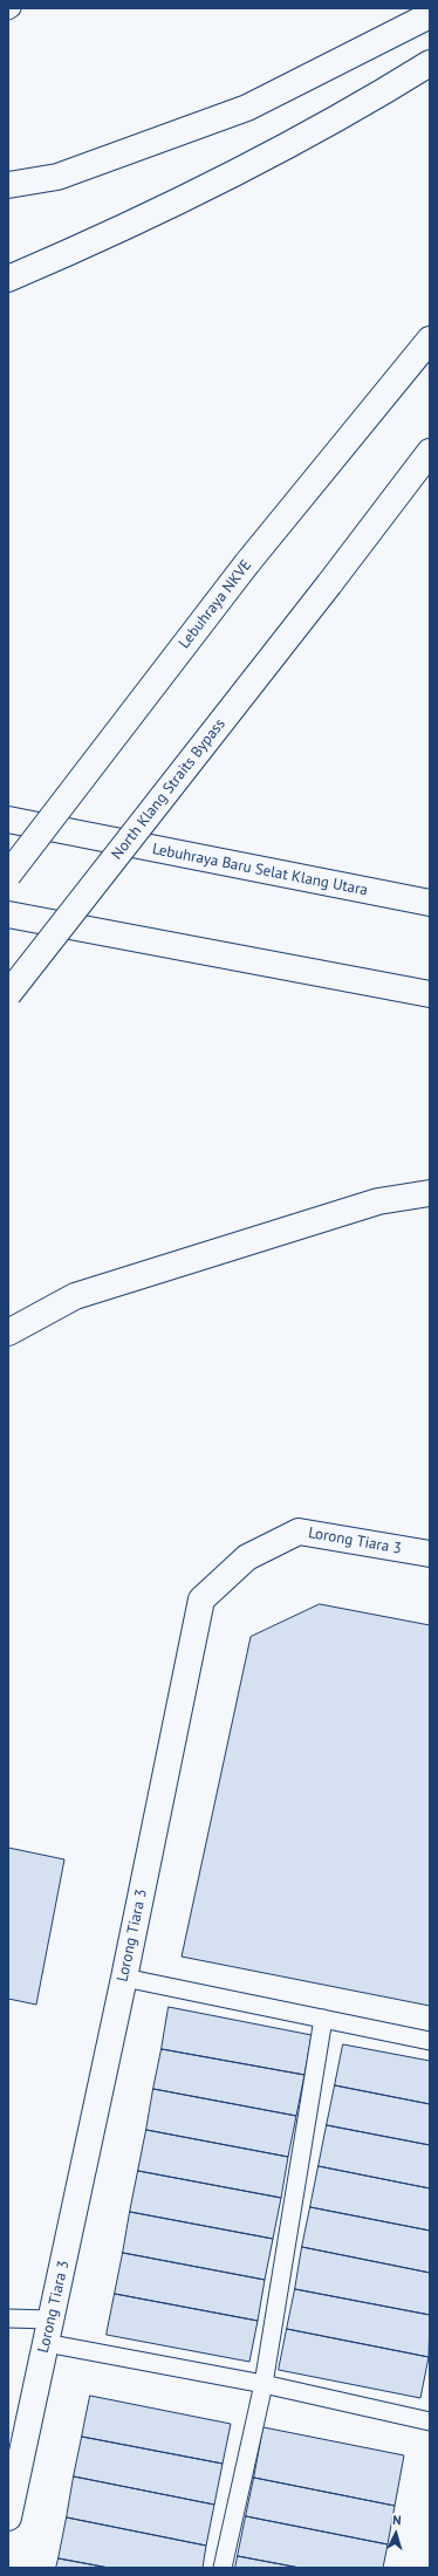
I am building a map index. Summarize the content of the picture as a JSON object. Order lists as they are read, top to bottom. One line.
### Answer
{"streets":{"main road":["Lebuhraya NKVE","North Klang Straits Bypass","Lebuhraya Baru Selat Klang Utara","Lorong Tiara 3"]},"north":"top"}
